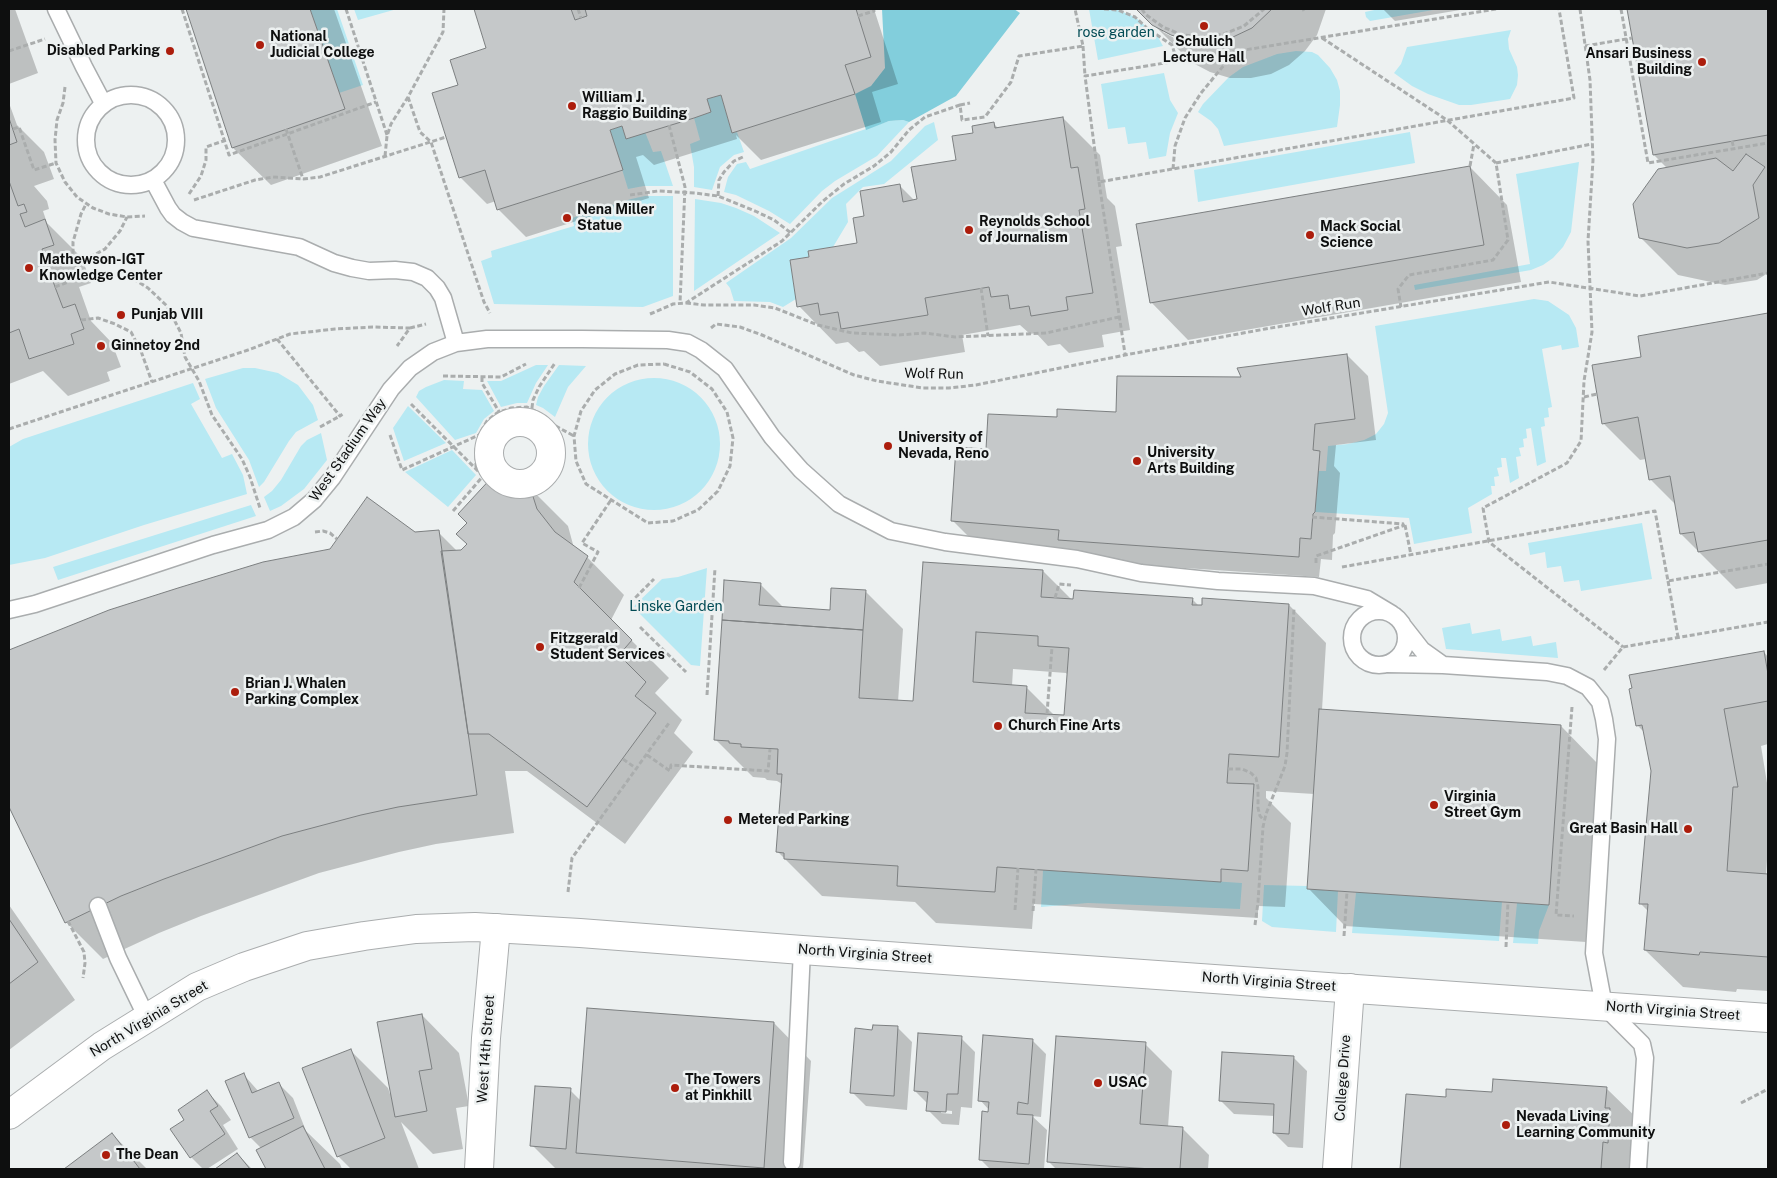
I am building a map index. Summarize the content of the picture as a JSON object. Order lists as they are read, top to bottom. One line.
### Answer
{"streets":{"main road":["North Virginia Street","West 14th Street","College Drive"],"lane":["West Stadium Way"],"path":["Wolf Run"]},"crossings":[["Wolf Run","West Stadium Way"],["North Virginia Street","West 14th Street"],["North Virginia Street","College Drive"]],"parks":["rose garden","Linske Garden"],"places":["Schulich Lecture Hall","National Judicial College","Disabled Parking","Ansari Business Building","William J. Raggio Building","Nena Miller Statue","Reynolds School of Journalism","Mack Social Science","Mathewson-IGT Knowledge Center","Punjab VIII","Ginnetoy 2nd","University of Nevada, Reno","University Arts Building","Fitzgerald Student Services","Brian J. Whalen Parking Complex","Church Fine Arts","Virginia Street Gym","Metered Parking","Great Basin Hall","USAC","The Towers at Pinkhill","Nevada Living Learning Community","The Dean"]}
